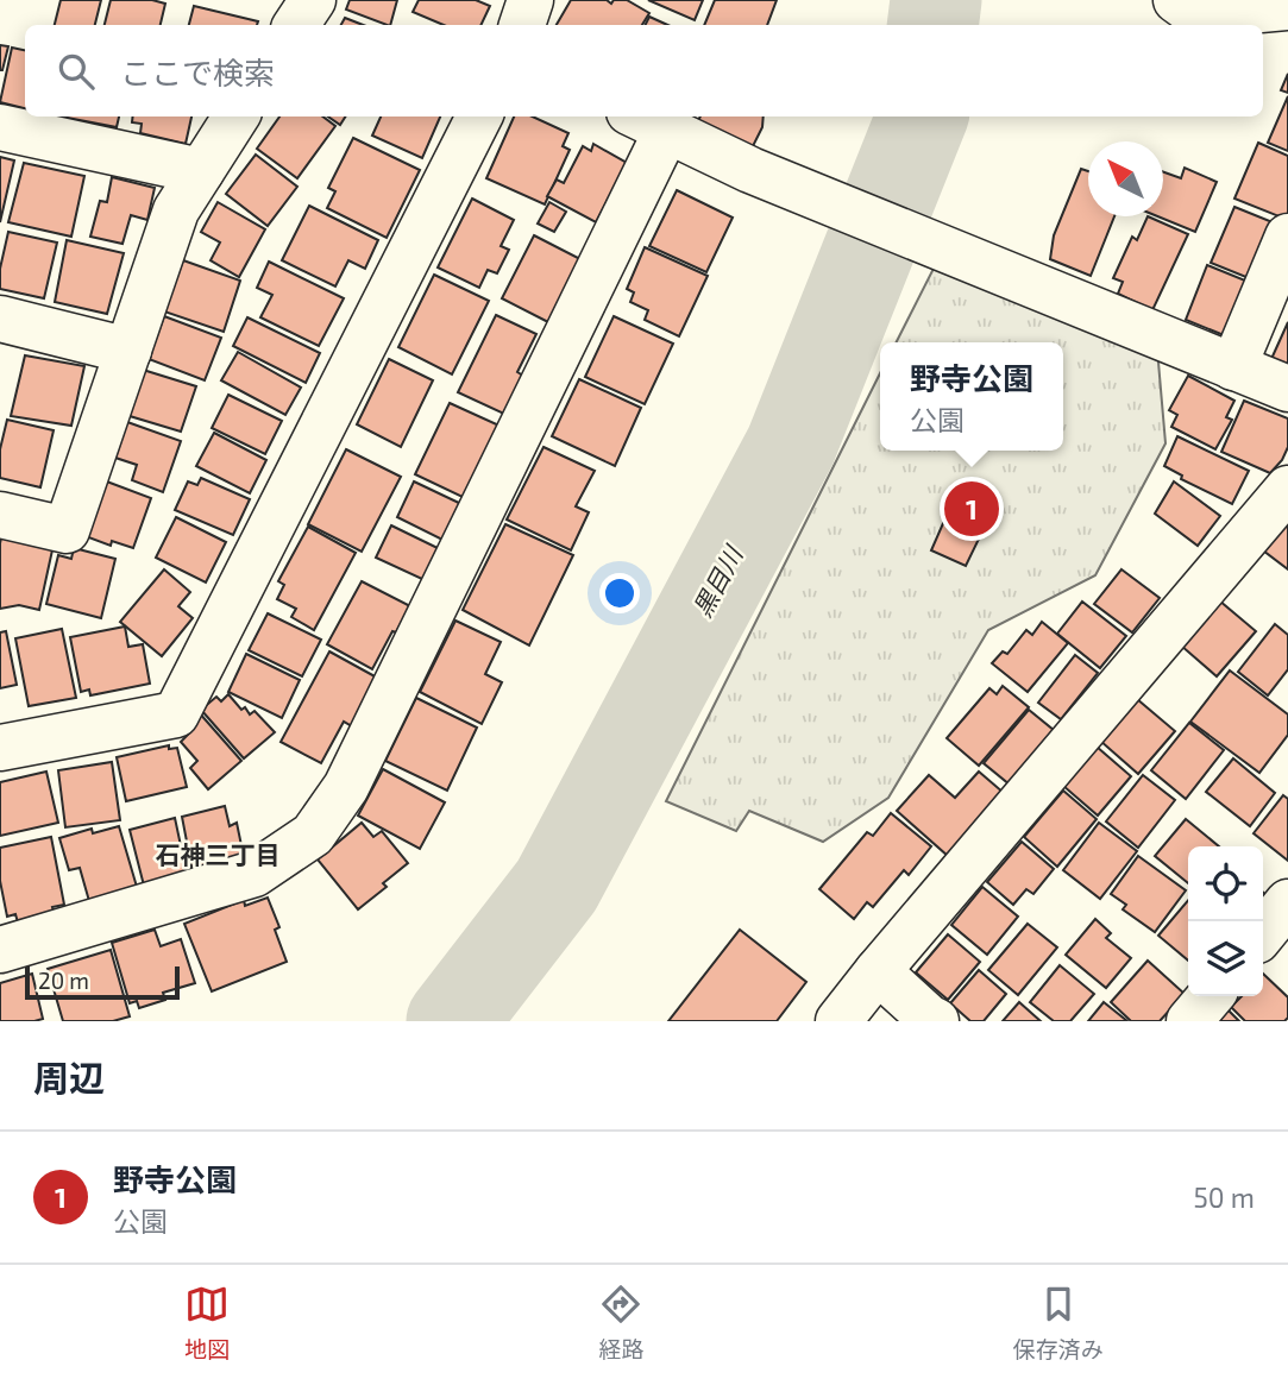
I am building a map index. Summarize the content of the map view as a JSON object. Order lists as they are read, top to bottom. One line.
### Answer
{"districts":["石神三丁目"],"water":["黒目川"],"scale_bar":"20 m","north":"top left","page":{"search":"ここで検索","popup":["野寺公園","公園"],"pins":"1","scale":"20 m","heading":"周辺","list":[{"mark":"1","name":"野寺公園","note":"公園","value":"50 m"}],"nav":["地図","経路","保存済み"]}}
